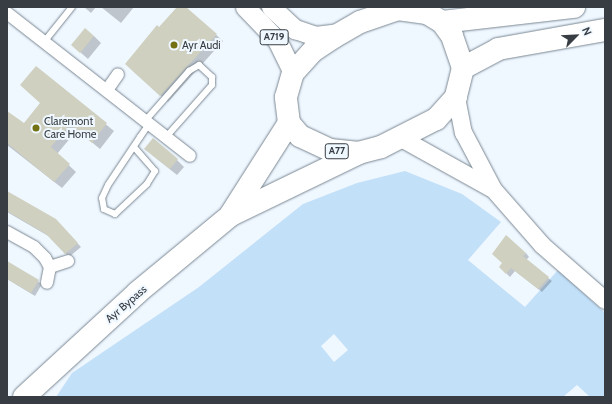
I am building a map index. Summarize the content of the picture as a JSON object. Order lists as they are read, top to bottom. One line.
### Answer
{"streets":{"highway":["A77","Ayr Bypass"],"main road":["A719"]},"crossings":[["A77","Ayr Bypass"]],"places":["Ayr Audi","Claremont Care Home"],"north":"top right"}
